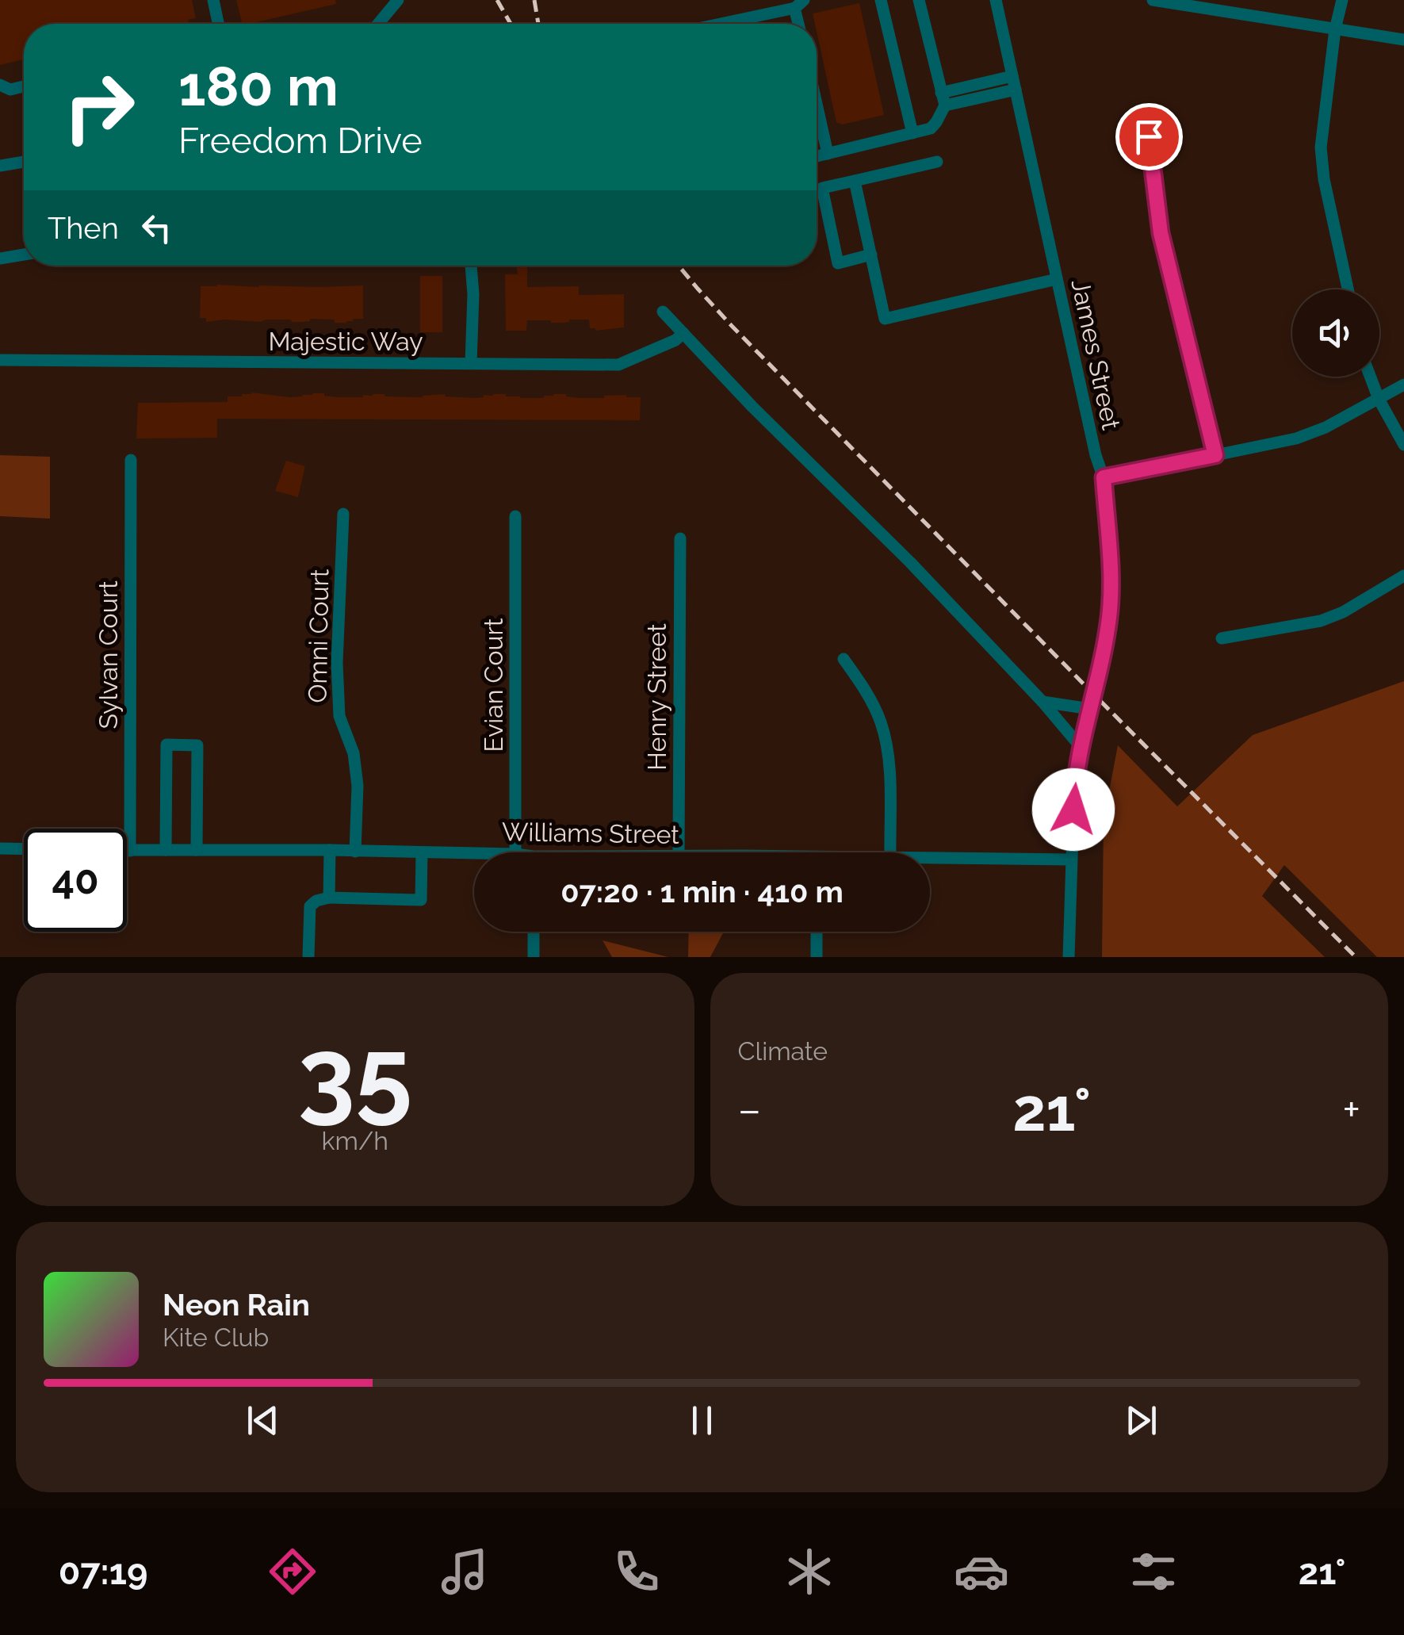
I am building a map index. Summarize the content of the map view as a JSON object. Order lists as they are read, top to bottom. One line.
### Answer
{"streets":{"street":["Majestic Way","James Street","Omni Court","Sylvan Court","Evian Court","Henry Street","Williams Street"]},"crossings":[["James Street","Williams Street"],["Omni Court","Williams Street"],["Sylvan Court","Williams Street"]],"page":{"turn":["180 m","Freedom Drive"],"then":"Then","limit":"40","trip":"07:20 · 1 min · 410 m","tile":[["35","km/h"],"Climate"],"heat":["−","21°","+"],"song":["Neon Rain","Kite Club"],"tabs":["07:19","21°"]}}
